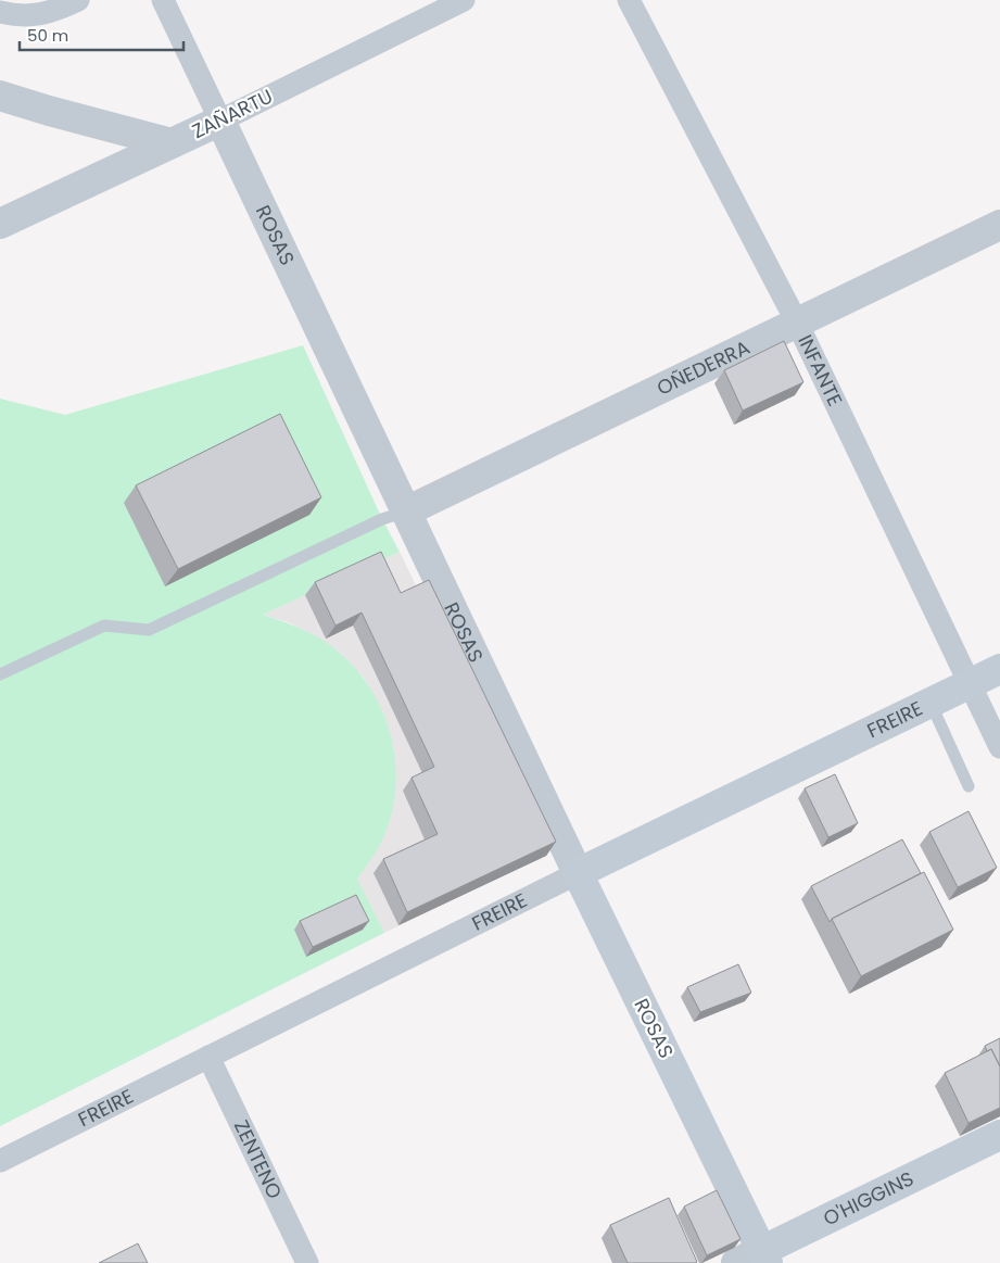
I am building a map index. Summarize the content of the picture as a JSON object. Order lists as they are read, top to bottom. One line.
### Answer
{"streets":{"main road":["ROSAS","FREIRE","O'HIGGINS"],"street":["ZAÑARTU","OÑEDERRA","INFANTE","ZENTENO"]},"crossings":[["ZAÑARTU","ROSAS"],["ROSAS","OÑEDERRA"],["ROSAS","FREIRE"],["ROSAS","O'HIGGINS"],["OÑEDERRA","INFANTE"],["INFANTE","FREIRE"],["FREIRE","ZENTENO"]],"scale_bar":"50 m"}
